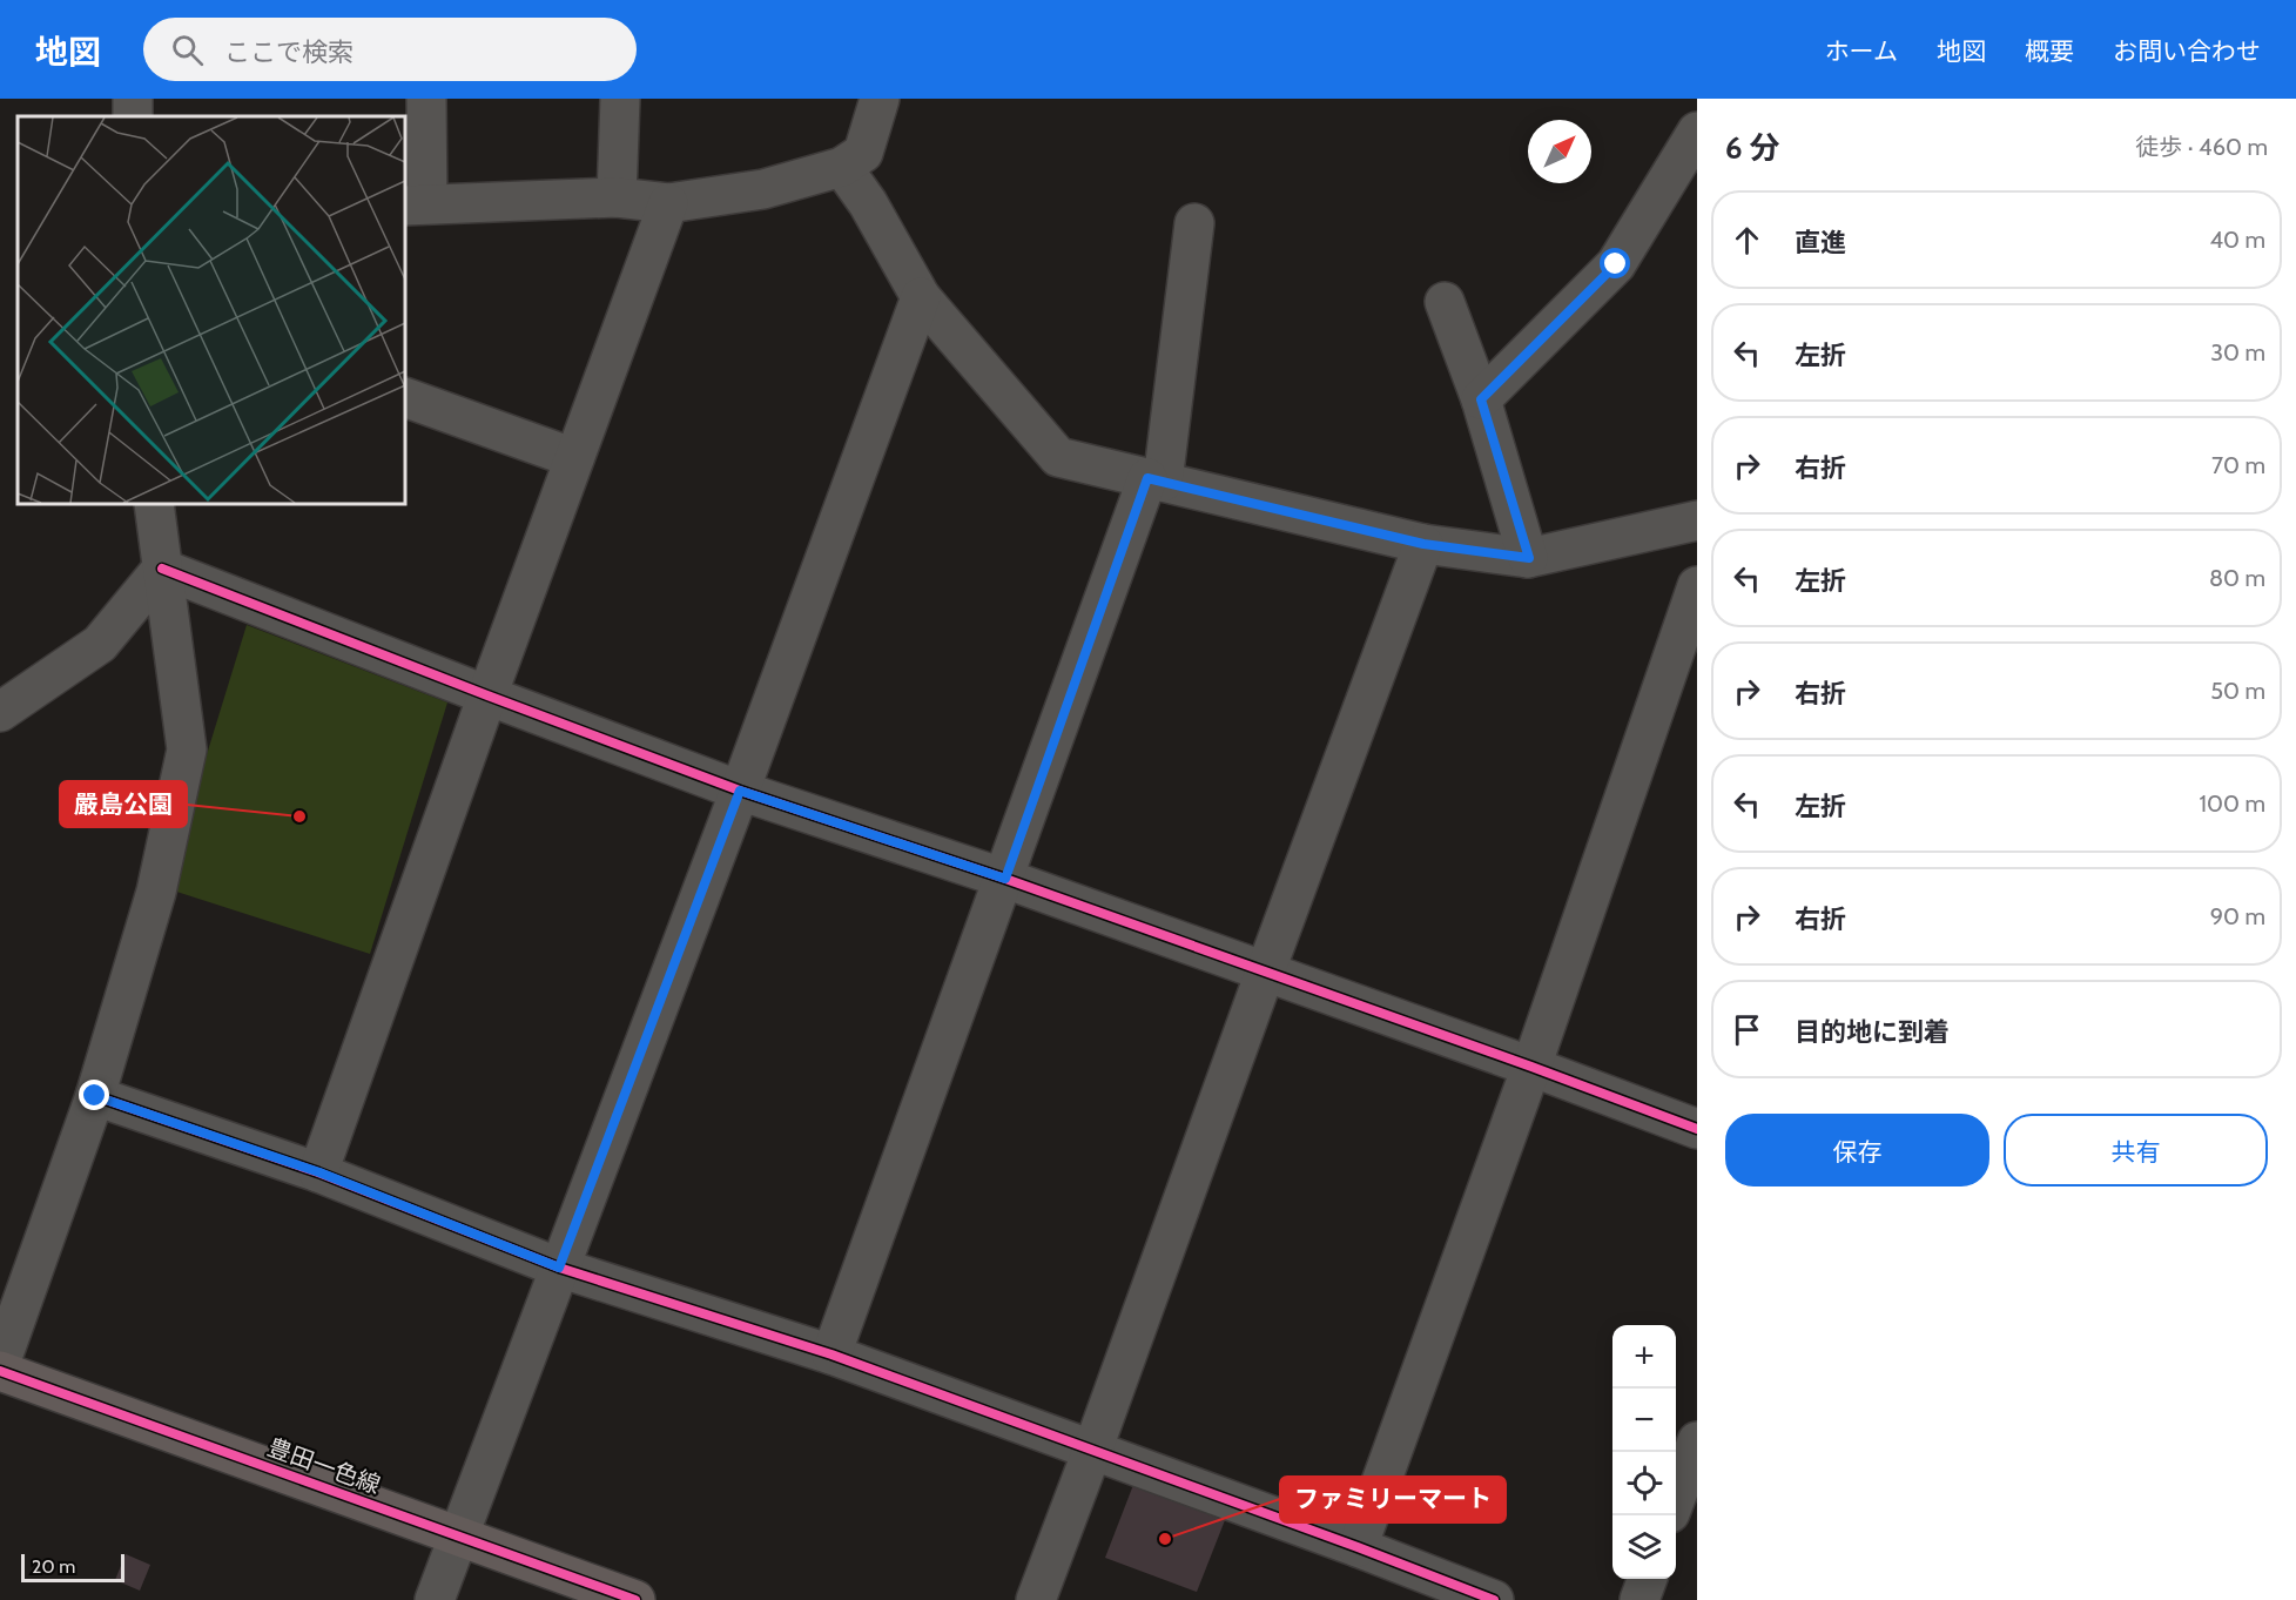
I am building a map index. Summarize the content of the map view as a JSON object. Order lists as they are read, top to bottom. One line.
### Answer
{"streets":{"main road":["豊田一色線"]},"places":["嚴島公園","ファミリーマート"],"scale_bar":"20 m","north":"top right","page":{"header":"地図","search":"ここで検索","nav":["ホーム","地図","概要","お問い合わせ"],"heading":["6 分","徒歩 · 460 m"],"list":[["直進","40 m"],["左折","30 m"],["右折","70 m"],["左折","80 m"],["右折","50 m"],["左折","100 m"],["右折","90 m"],"目的地に到着"],"buttons":["保存","共有"],"map_buttons":["+","−"],"scale":"20 m"}}
